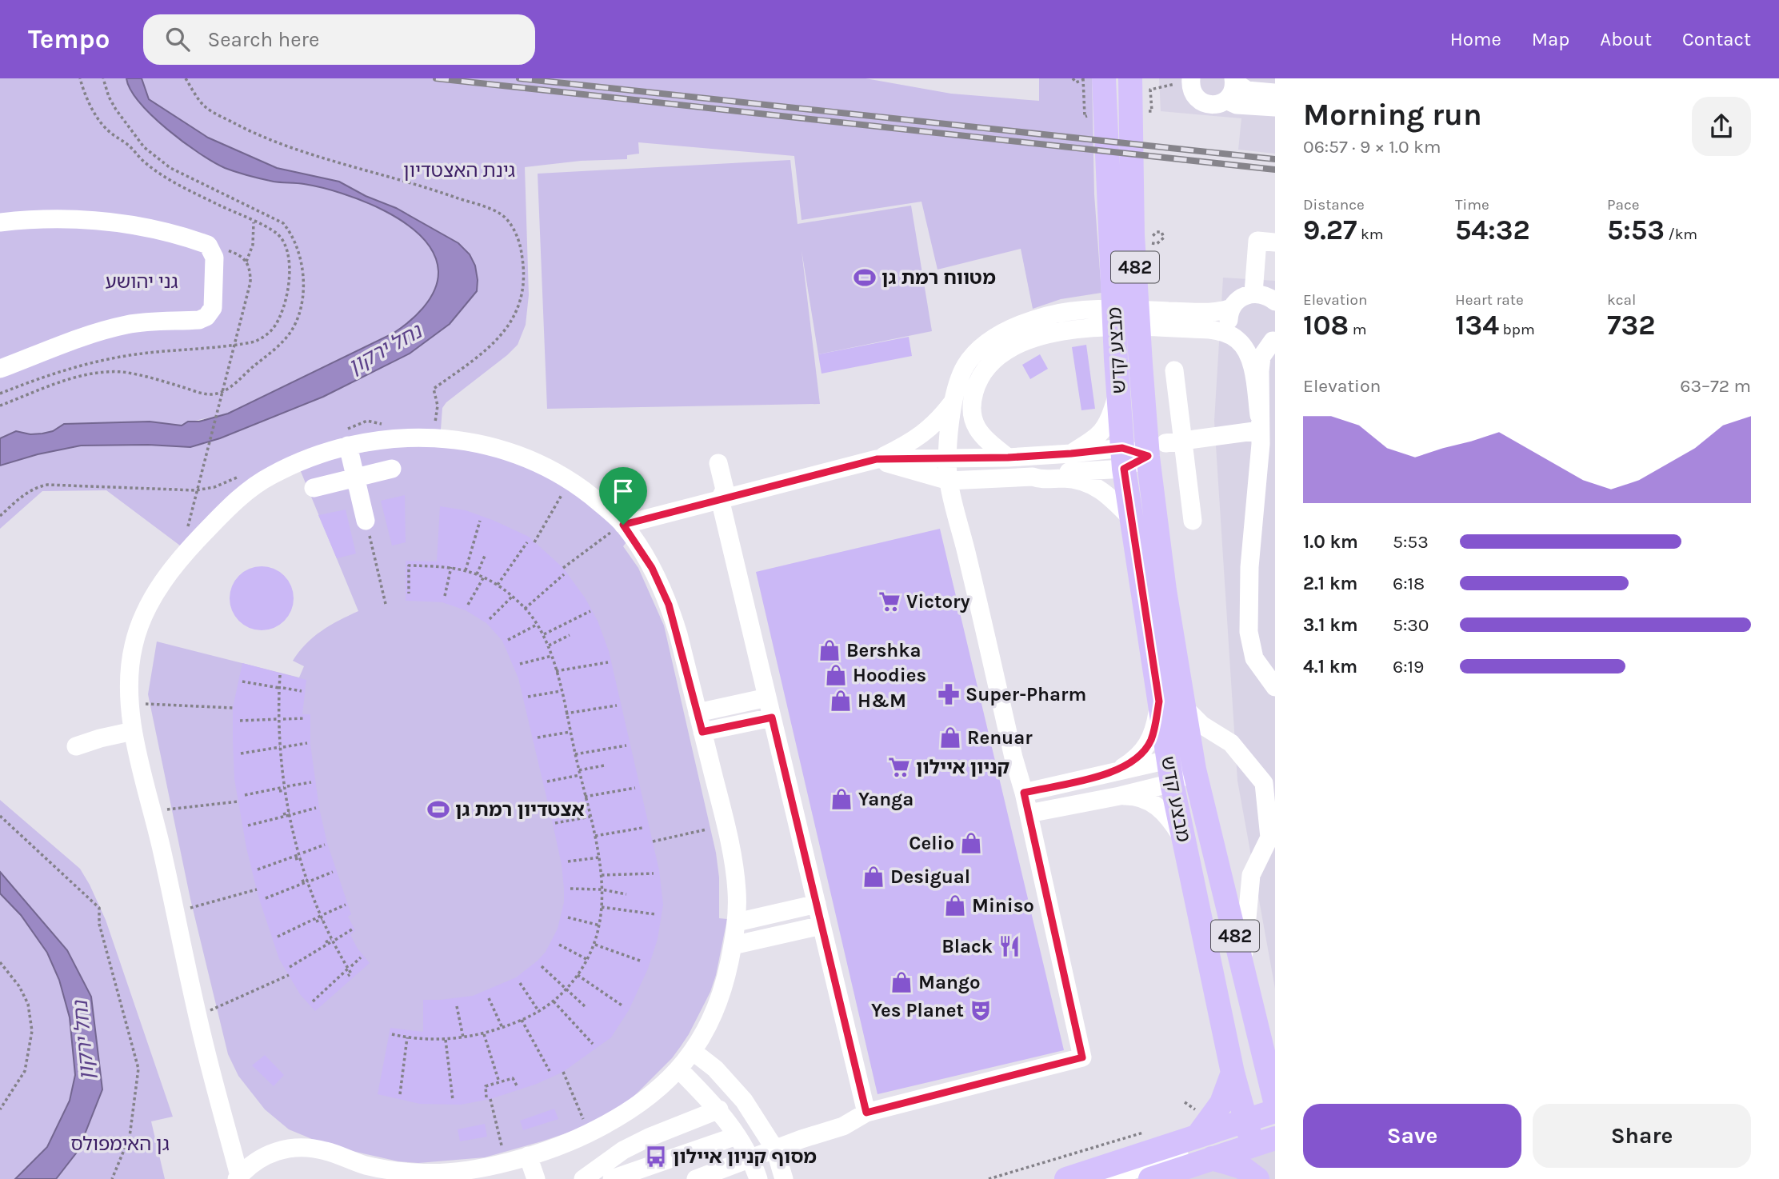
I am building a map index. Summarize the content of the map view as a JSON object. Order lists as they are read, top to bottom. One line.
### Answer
{"streets":{"main road":["482","מבצע קדש"]},"water":["נחל ירקון"],"parks":["גינת האצטדיון","גני יהושע","גן האימפולס"],"places":{"sports":["מטווח רמת גן","אצטדיון רמת גן"],"supermarket":["Victory","קניון איילון"],"shop":["Bershka","Hoodies","H&M","Renuar","Yanga","Celio","Desigual","Miniso","Mango"],"pharmacy":["Super-Pharm"],"restaurant":["Black"],"theatre":["Yes Planet"],"bus stop":["מסוף קניון איילון"]},"page":{"header":"Tempo","search":"Search here","nav":["Home","Map","About","Contact"],"heading":["Morning run","06:57 · 9 × 1.0 km"],"stats":[["Distance","9.27 km"],["Time","54:32"],["Pace","5:53 /km"],["Elevation","108 m"],["Heart rate","134 bpm"],["kcal","732"]],"chart":["Elevation","63–72 m"],"list":[{"name":"1.0 km","note":"5:53"},{"name":"2.1 km","note":"6:18"},{"name":"3.1 km","note":"5:30"},{"name":"4.1 km","note":"6:19"}],"buttons":["Save","Share"]}}
